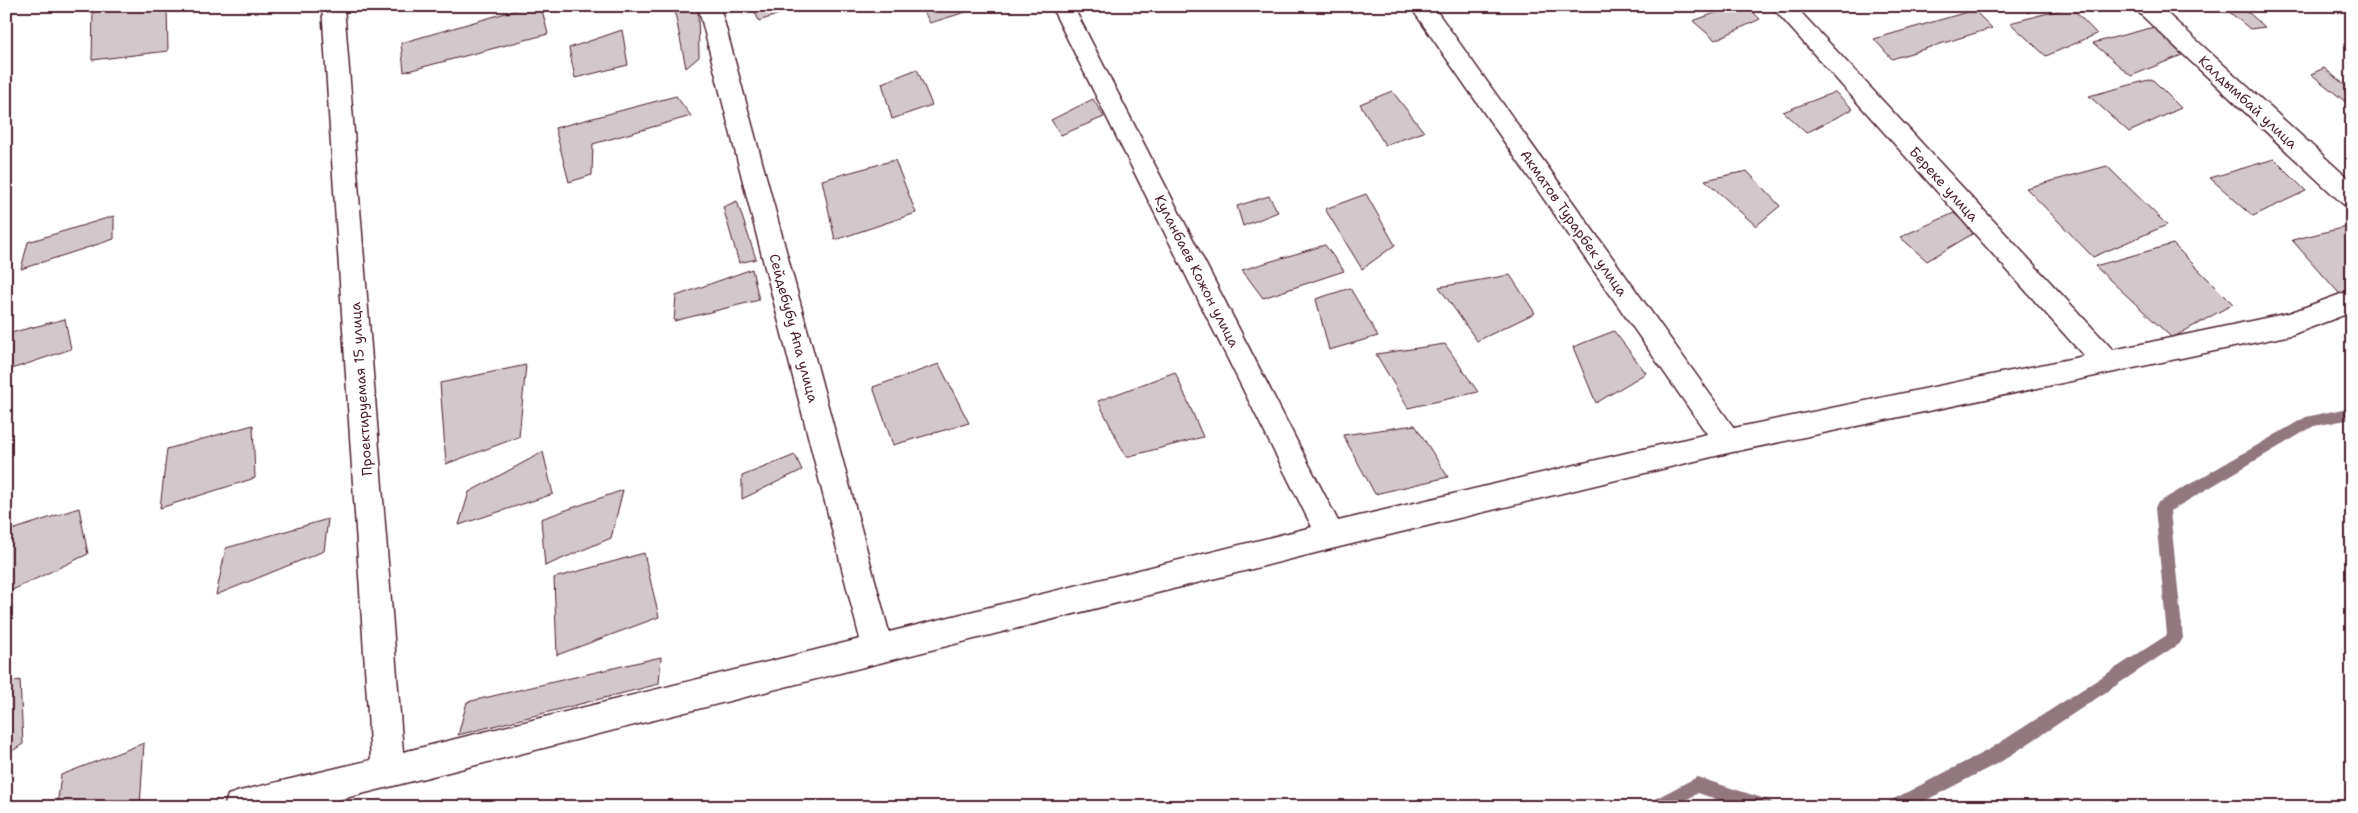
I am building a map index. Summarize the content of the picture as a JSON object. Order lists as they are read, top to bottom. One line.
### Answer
{"streets":{"street":["Калдымбай улица","Береке улица","Акматов Турарбек улица","Куланбаев Кожон улица","Сейдебубу Апа улица","Проектируемая 15 улица"]}}
